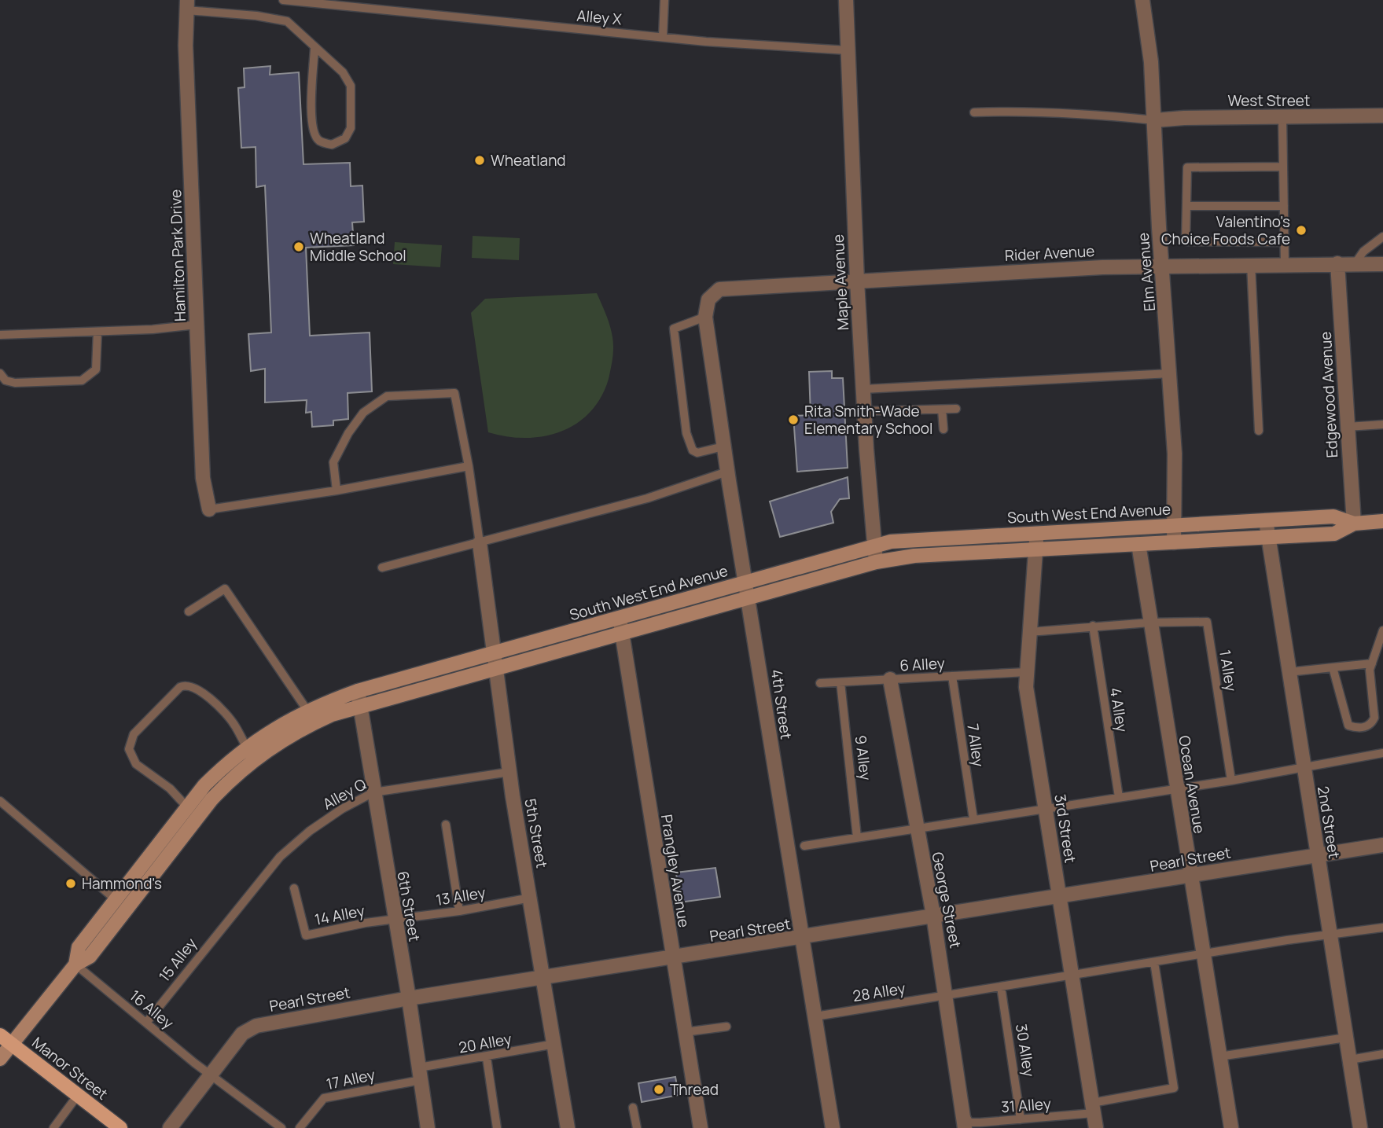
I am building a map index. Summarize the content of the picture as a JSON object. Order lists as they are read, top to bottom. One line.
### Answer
{"streets":{"main road":["South West End Avenue","Manor Street"],"street":["West Street","Rider Avenue","Hamilton Park Drive","Elm Avenue","Maple Avenue","Edgewood Avenue","4th Street","Ocean Avenue","2nd Street","3rd Street","5th Street","Pearl Street","Prangley Avenue","George Street","6th Street"],"lane":["Alley X","6 Alley","1 Alley","4 Alley","7 Alley","9 Alley","Alley Q","13 Alley","14 Alley","15 Alley","28 Alley","16 Alley","20 Alley","30 Alley","17 Alley","31 Alley"]},"crossings":[["Alley X","Maple Avenue"],["West Street","Elm Avenue"],["Rider Avenue","Elm Avenue"],["Rider Avenue","Maple Avenue"],["Rider Avenue","Edgewood Avenue"],["Rider Avenue","4th Street"],["Elm Avenue","South West End Avenue"],["Maple Avenue","South West End Avenue"],["Edgewood Avenue","South West End Avenue"],["South West End Avenue","4th Street"],["South West End Avenue","Ocean Avenue"],["South West End Avenue","2nd Street"],["South West End Avenue","3rd Street"],["South West End Avenue","5th Street"],["South West End Avenue","Prangley Avenue"],["South West End Avenue","6th Street"],["South West End Avenue","16 Alley"],["South West End Avenue","Manor Street"],["6 Alley","7 Alley"],["6 Alley","9 Alley"],["6 Alley","3rd Street"],["6 Alley","George Street"],["1 Alley","Ocean Avenue"],["4th Street","Pearl Street"],["4th Street","28 Alley"],["Ocean Avenue","Pearl Street"],["Ocean Avenue","28 Alley"],["Alley Q","5th Street"],["Alley Q","6th Street"],["Alley Q","15 Alley"],["2nd Street","Pearl Street"],["2nd Street","28 Alley"],["3rd Street","Pearl Street"],["3rd Street","28 Alley"],["3rd Street","31 Alley"],["5th Street","Pearl Street"],["5th Street","13 Alley"],["5th Street","20 Alley"],["Pearl Street","Prangley Avenue"],["Pearl Street","George Street"],["Pearl Street","6th Street"],["Pearl Street","16 Alley"],["13 Alley","6th Street"],["13 Alley","14 Alley"],["George Street","28 Alley"],["George Street","31 Alley"],["6th Street","14 Alley"],["6th Street","20 Alley"],["6th Street","17 Alley"],["15 Alley","16 Alley"],["28 Alley","30 Alley"],["28 Alley","31 Alley"],["20 Alley","17 Alley"],["30 Alley","31 Alley"]],"places":["Wheatland","Valentino's Choice Foods Cafe","Wheatland Middle School","Rita Smith-Wade Elementary School","Hammond's","Thread"]}
